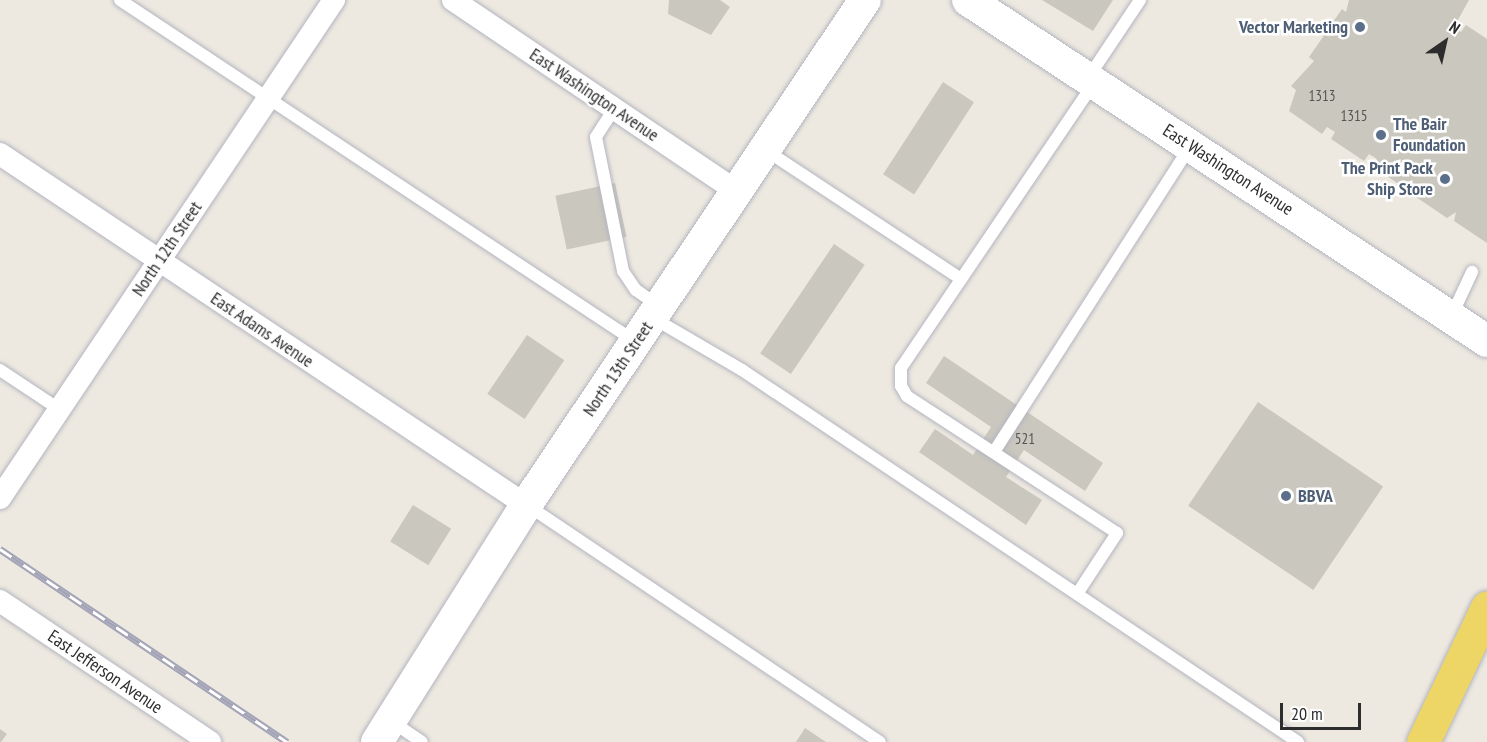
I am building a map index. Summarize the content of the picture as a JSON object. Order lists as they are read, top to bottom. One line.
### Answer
{"streets":{"street":["East Washington Avenue","North 12th Street","East Adams Avenue","North 13th Street","East Jefferson Avenue"]},"crossings":[["East Washington Avenue","North 13th Street"],["North 12th Street","East Adams Avenue"],["East Adams Avenue","North 13th Street"]],"places":["Vector Marketing","The Bair Foundation","The Print Pack Ship Store","BBVA"],"house_numbers":["1313","1315","521"],"scale_bar":"20 m","north":"top right"}
